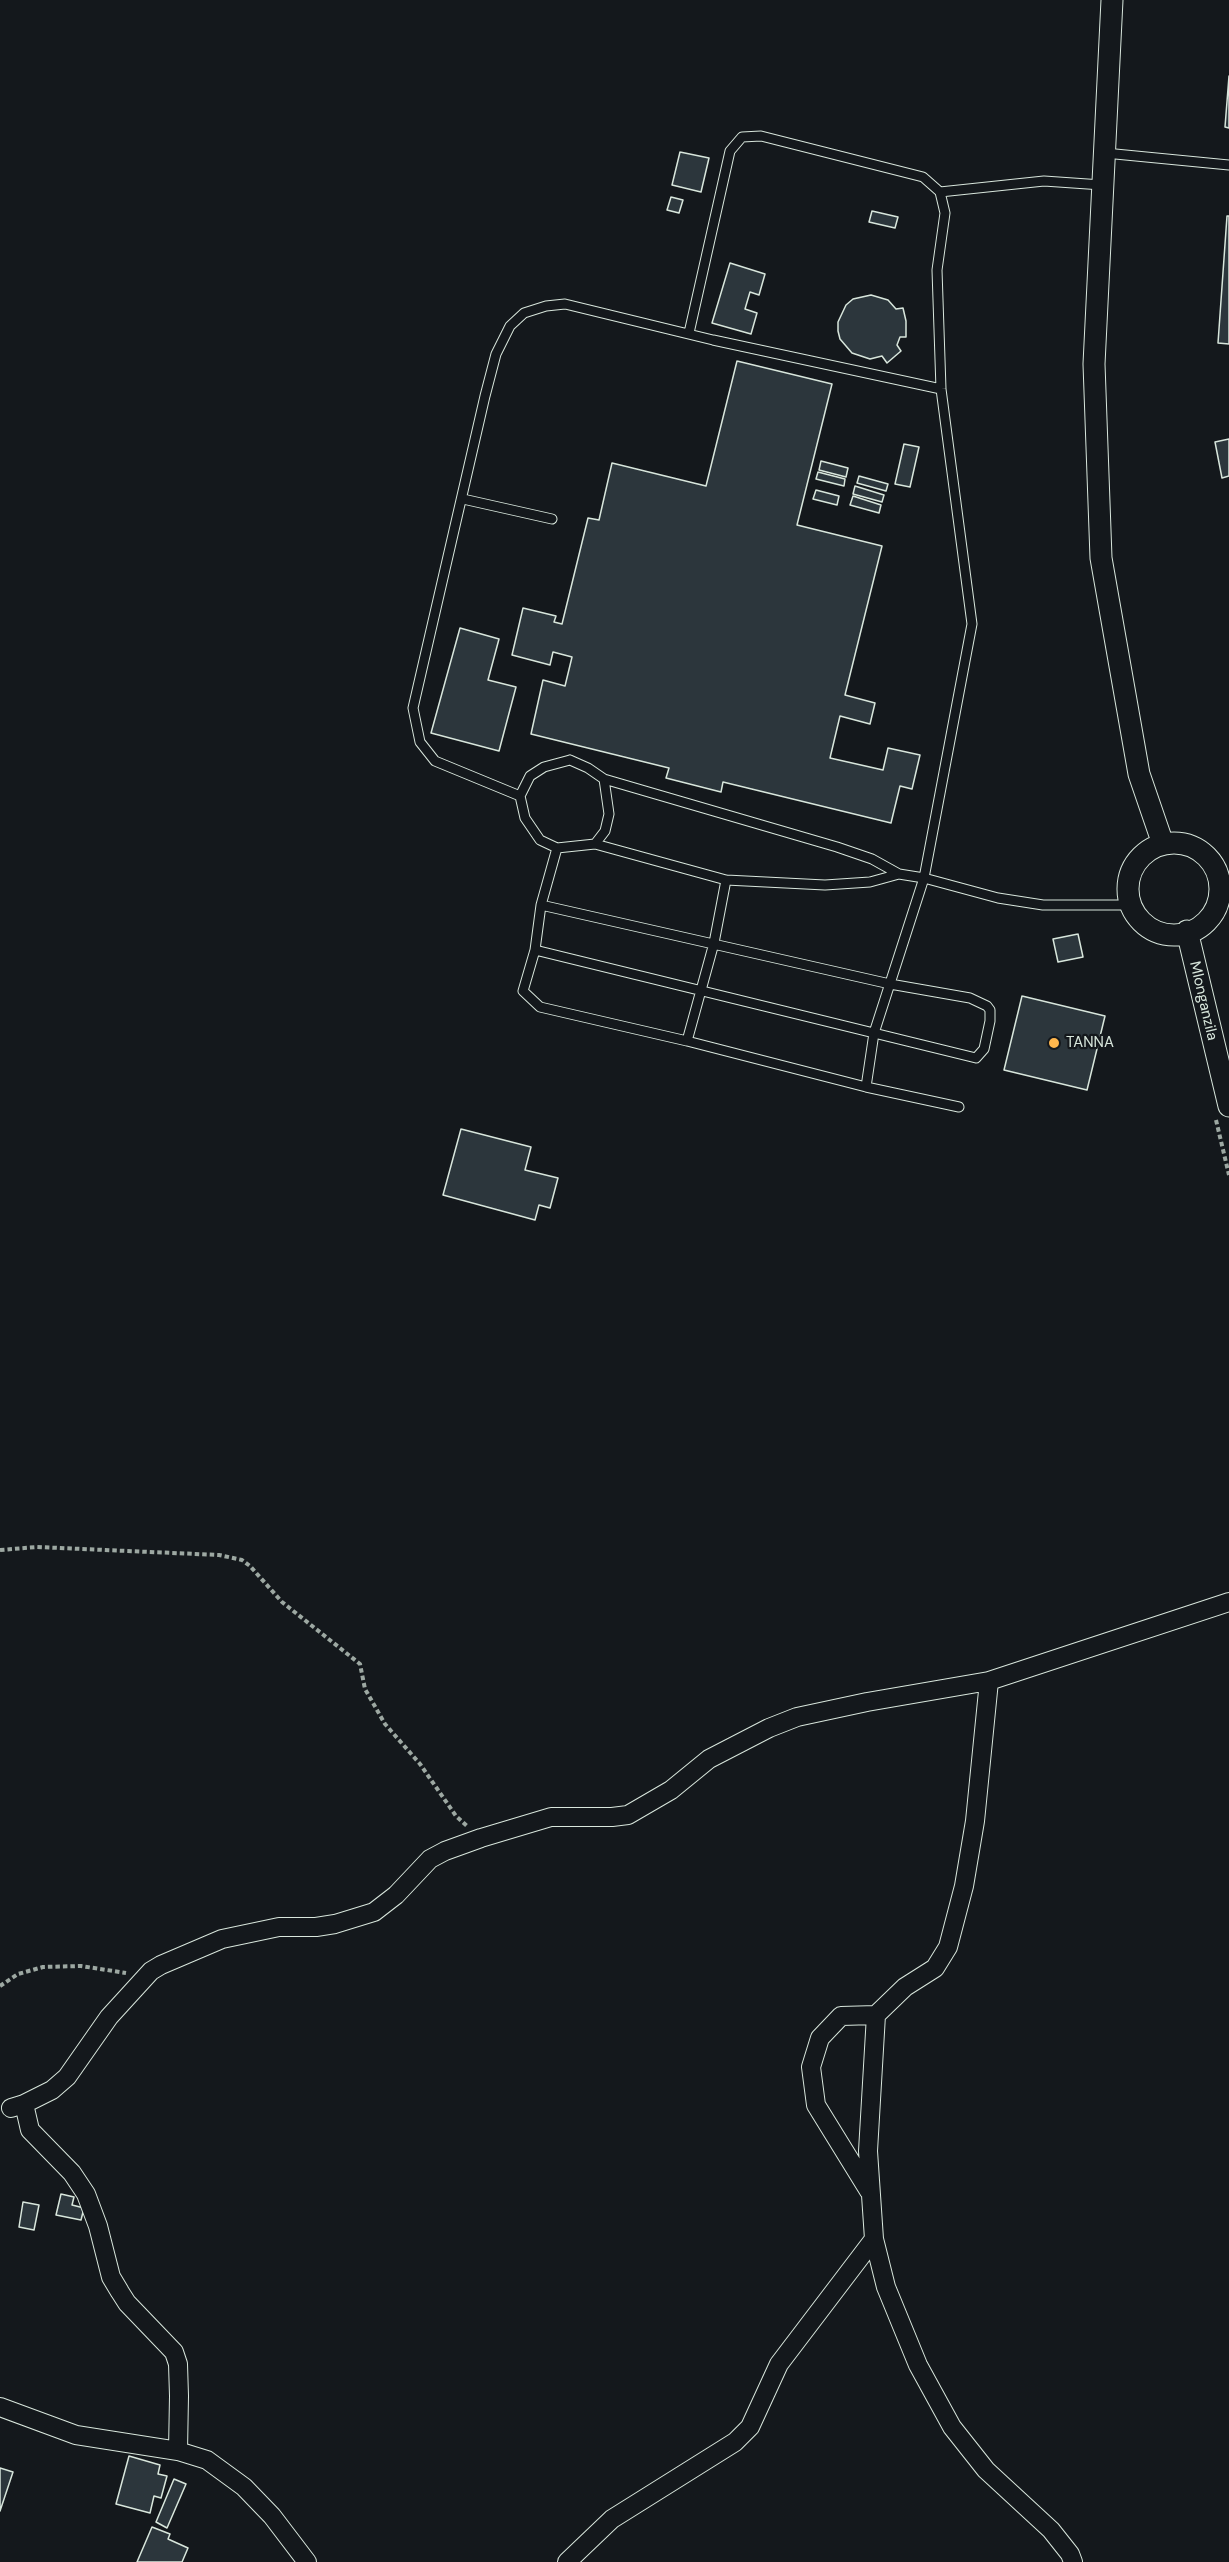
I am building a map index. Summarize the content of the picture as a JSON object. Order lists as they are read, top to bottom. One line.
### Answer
{"streets":{"street":["Mlonganzila"]},"places":["TANNA"]}
